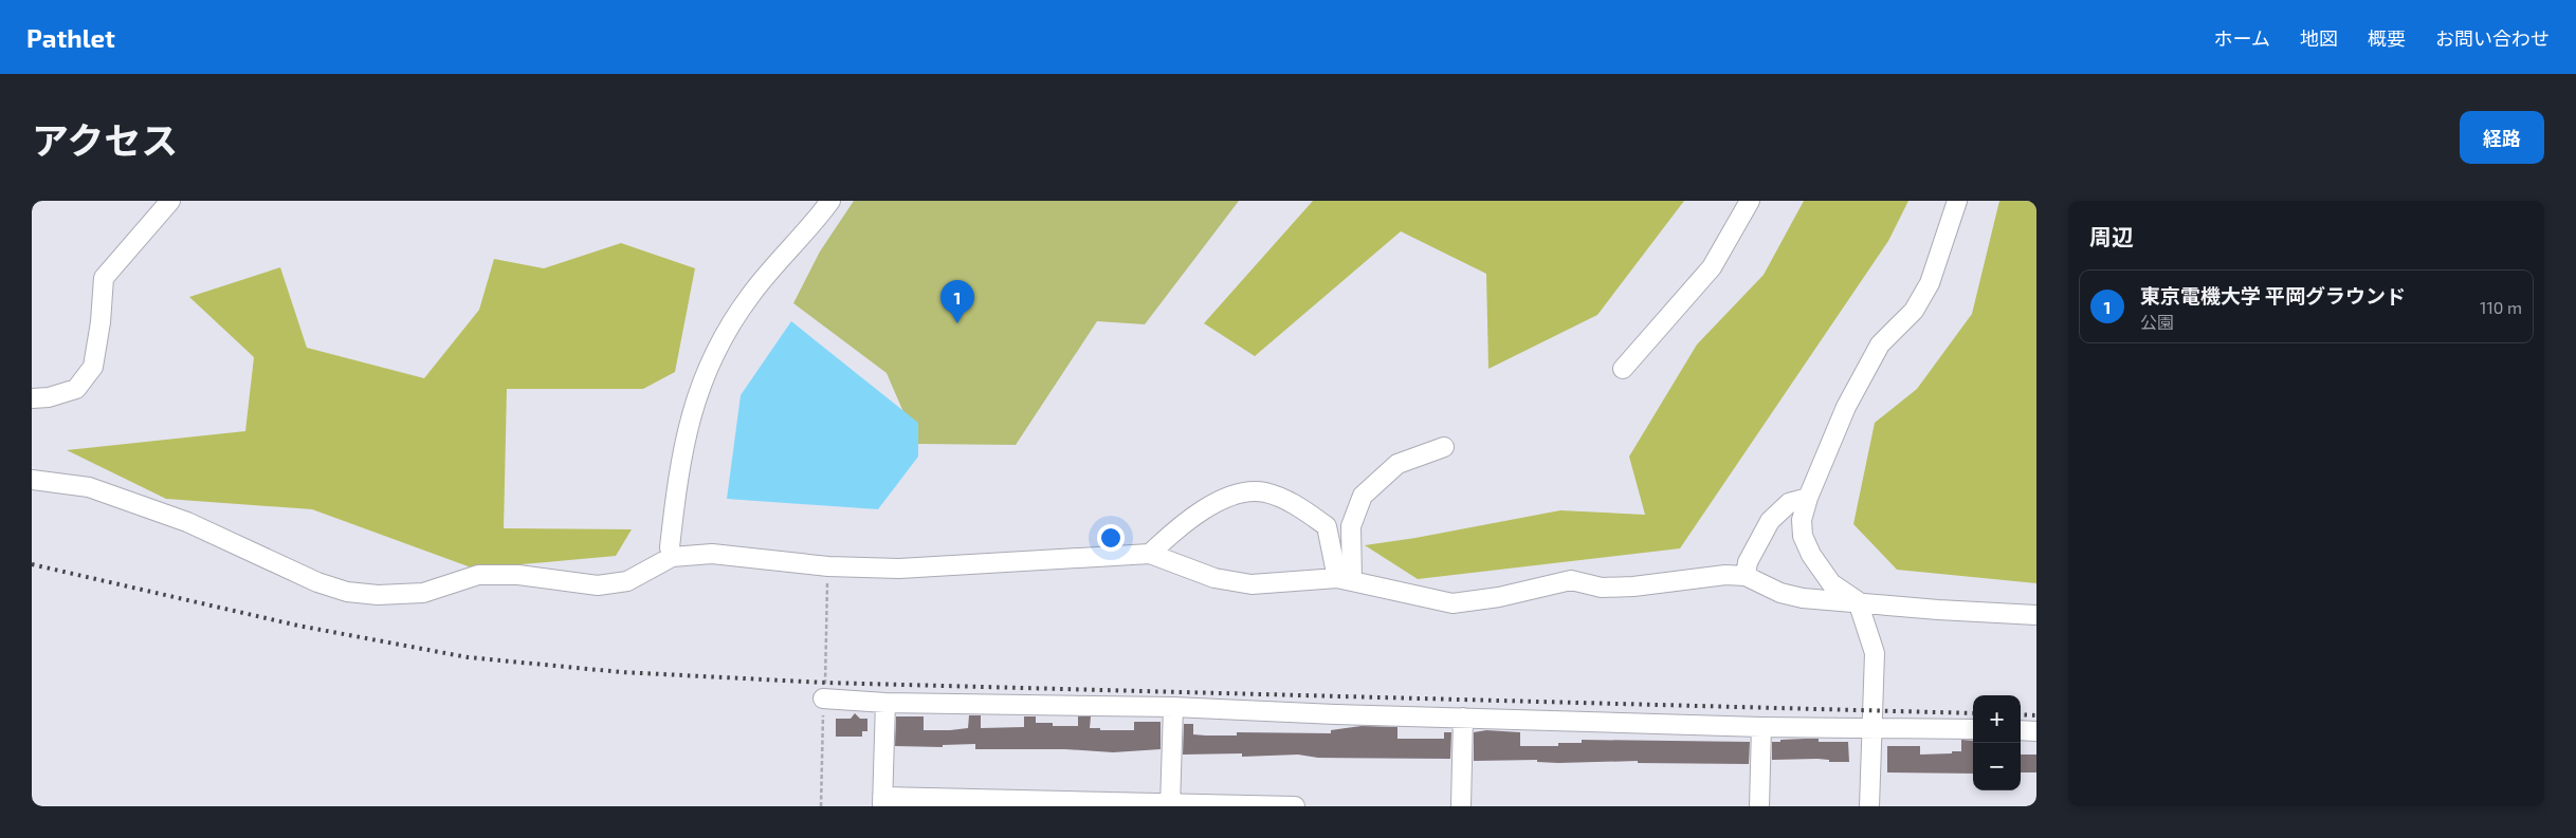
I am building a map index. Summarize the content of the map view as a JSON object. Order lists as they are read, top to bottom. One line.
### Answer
{"page":{"header":"Pathlet","nav":["ホーム","地図","概要","お問い合わせ"],"title":"アクセス","buttons":"経路","heading":"周辺","list":[{"mark":"1","name":"東京電機大学 平岡グラウンド","note":"公園","value":"110 m"}],"pins":"1","map_buttons":["+","−"]}}
